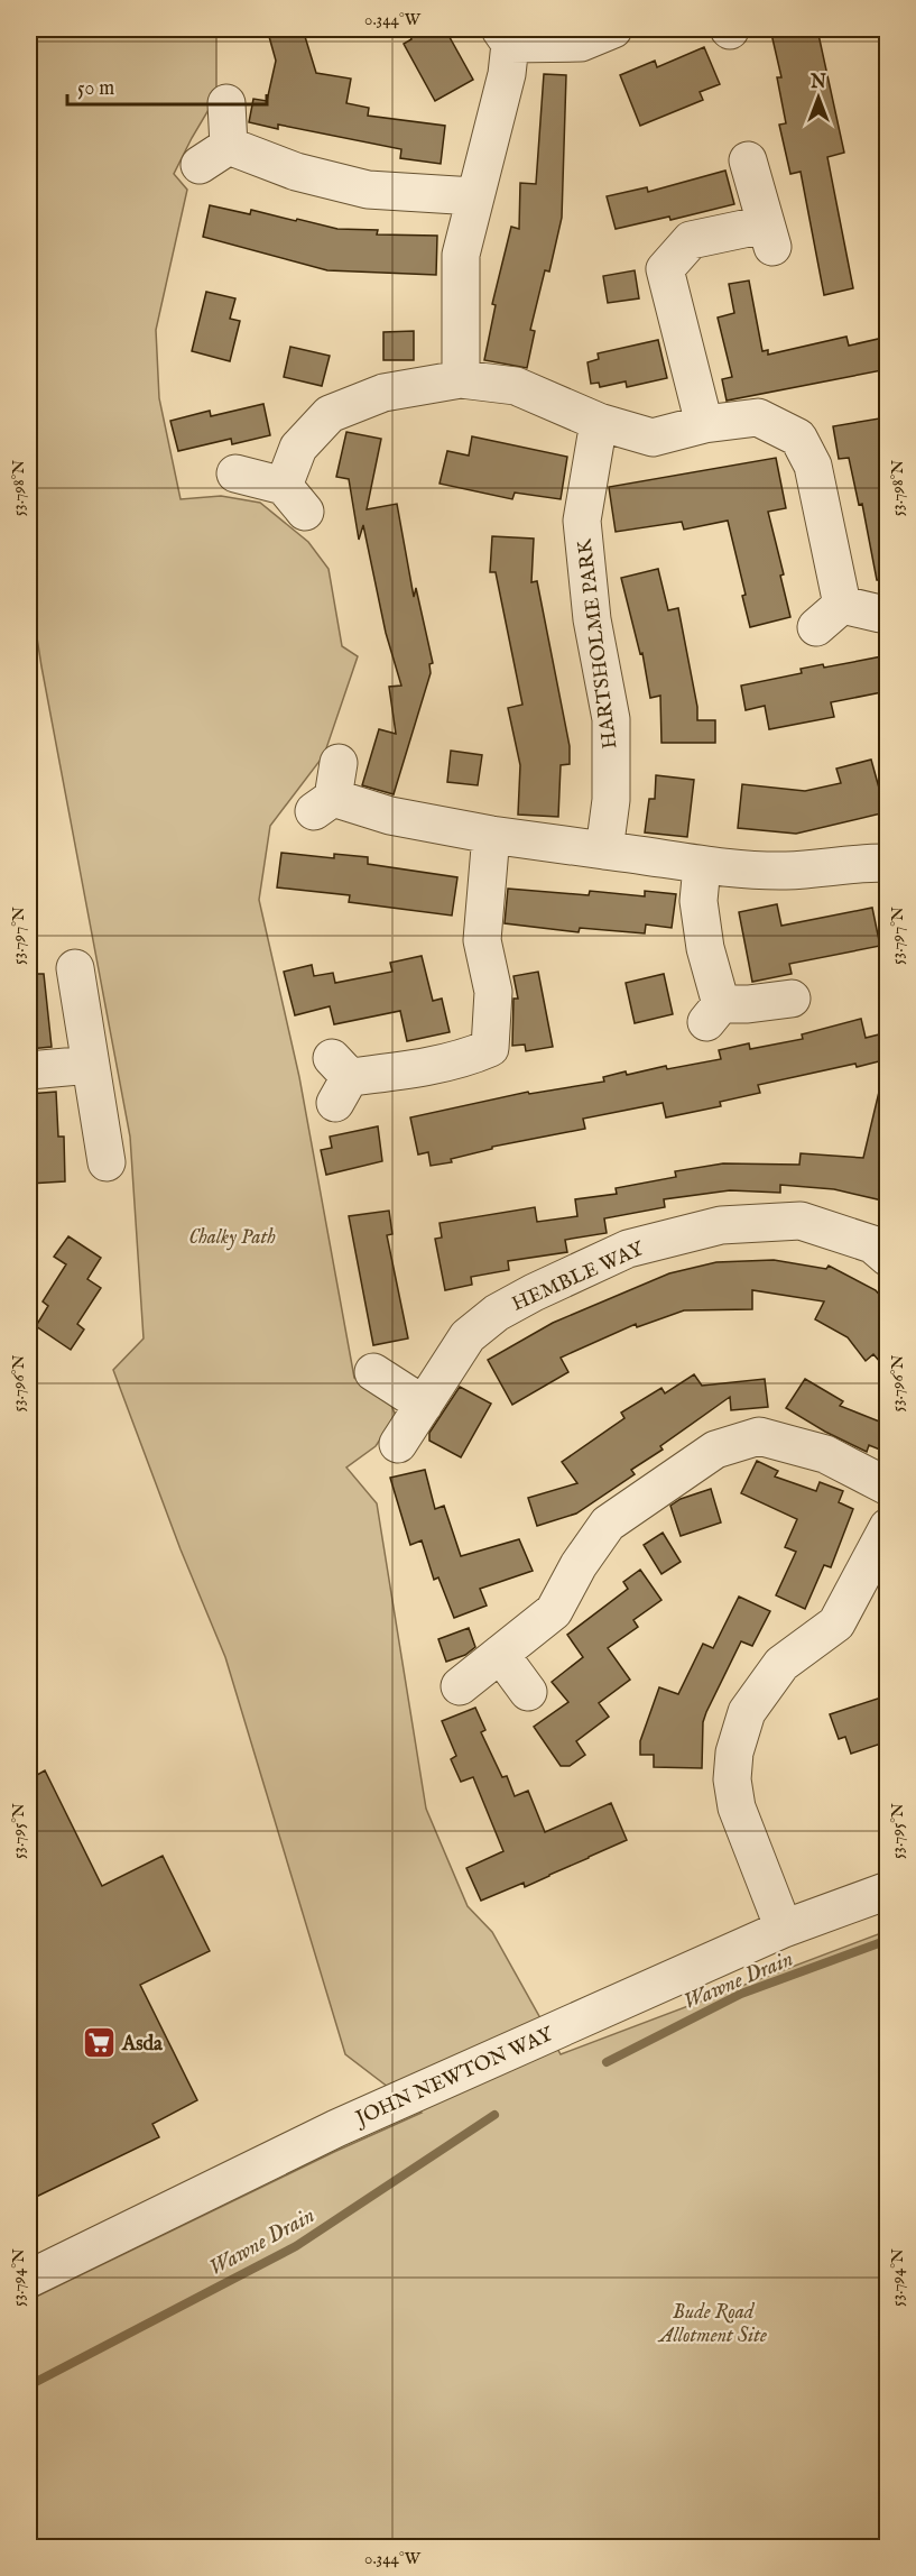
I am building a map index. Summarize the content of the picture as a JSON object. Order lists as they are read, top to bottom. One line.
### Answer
{"streets":{"street":["HARTSHOLME PARK","HEMBLE WAY","JOHN NEWTON WAY"]},"water":["Wawne Drain"],"parks":["Chalky Path","Bude Road Allotment Site"],"places":{"supermarket":["Asda"]},"scale_bar":"50 m","north":"top","coordinates":["0.344°W","53.798°N","53.797°N","53.796°N","53.795°N","53.794°N"]}
